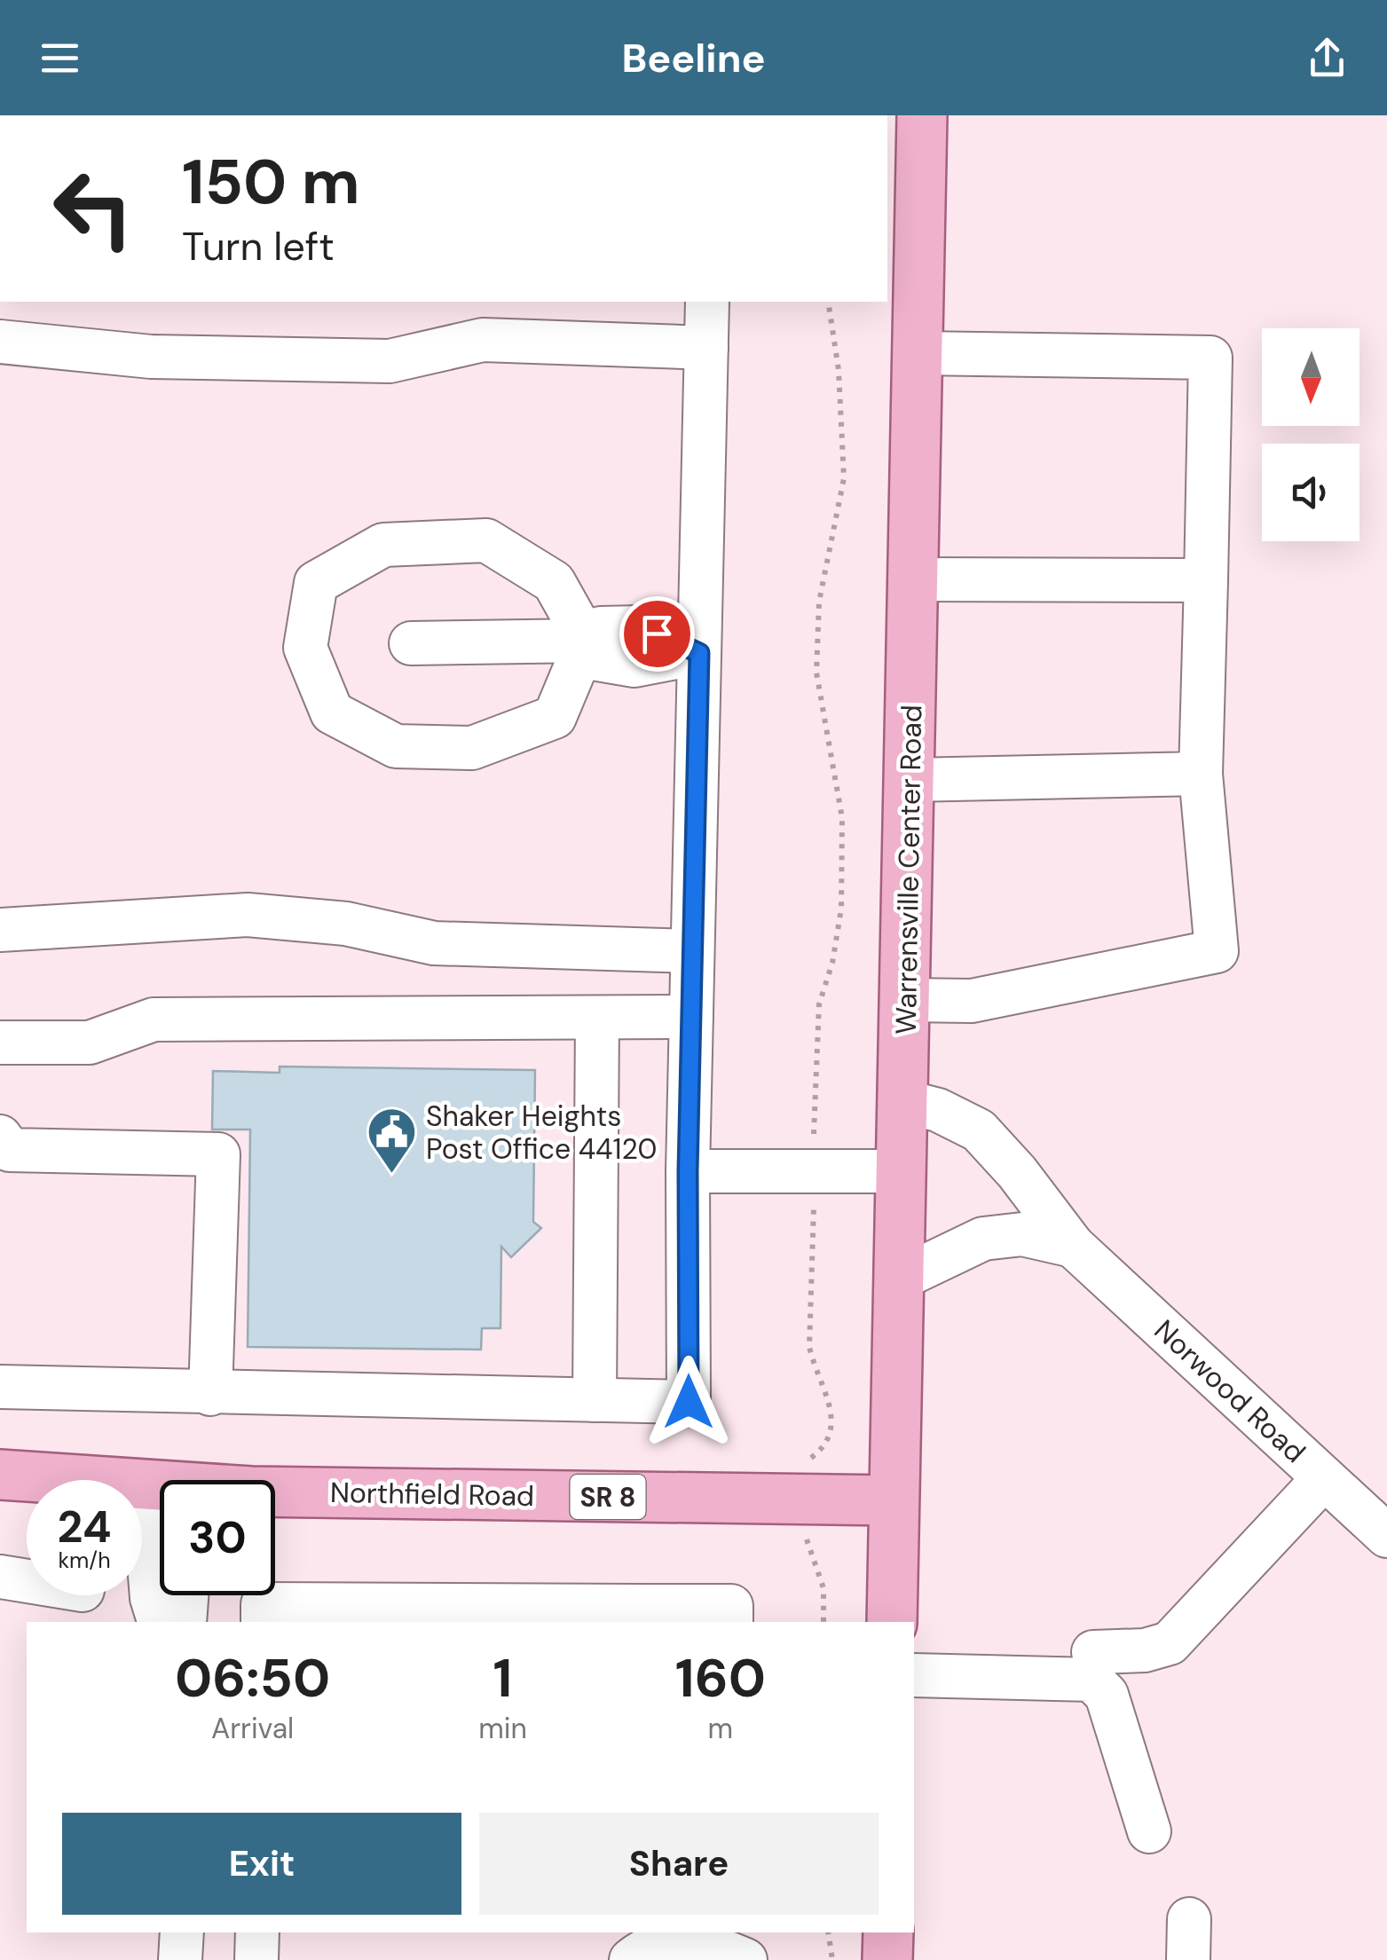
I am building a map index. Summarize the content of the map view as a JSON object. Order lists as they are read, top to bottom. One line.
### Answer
{"streets":{"main road":["Warrensville Center Road","Northfield Road","SR 8"],"street":["Norwood Road"]},"crossings":[["Warrensville Center Road","Norwood Road"],["Warrensville Center Road","Northfield Road"]],"places":{"public building":["Shaker Heights Post Office 44120"]},"north":"bottom","page":{"header":"Beeline","turn":["150 m","Turn left"],"speed":"24 km/h","limit":"30","eta":["06:50","Arrival","1","min","160","m"],"buttons":["Exit","Share"]}}
